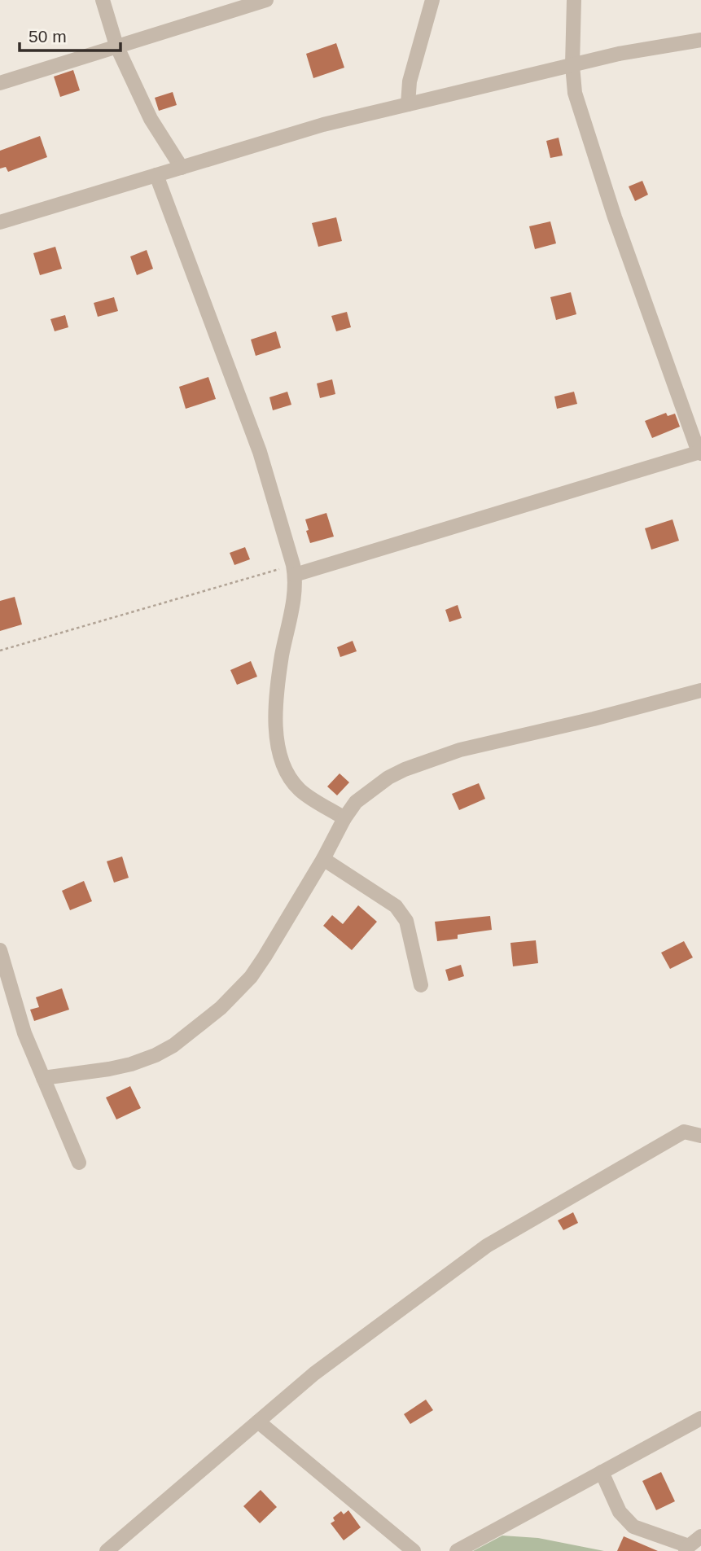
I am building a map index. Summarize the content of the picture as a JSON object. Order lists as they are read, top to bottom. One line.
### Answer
{"scale_bar":"50 m"}
